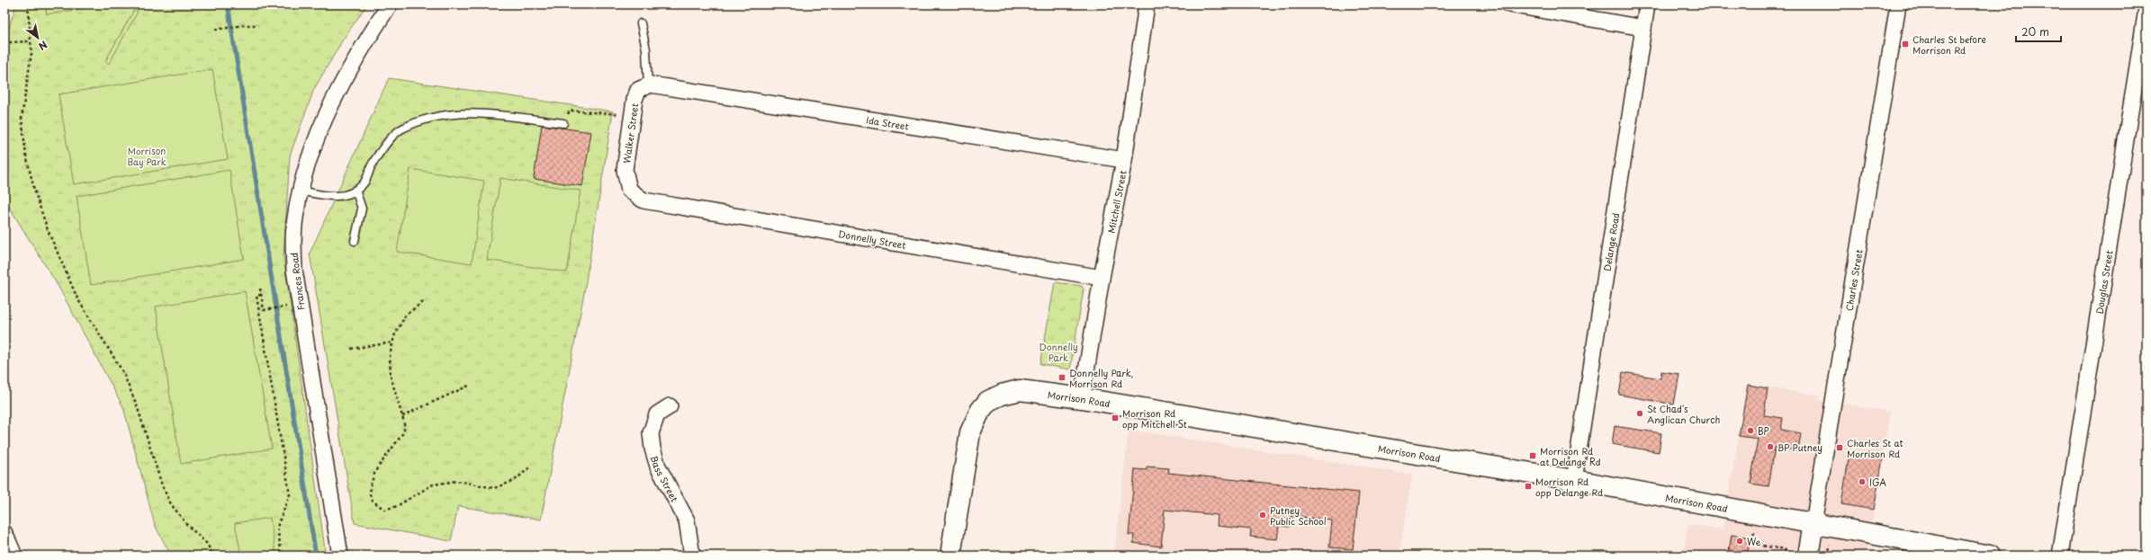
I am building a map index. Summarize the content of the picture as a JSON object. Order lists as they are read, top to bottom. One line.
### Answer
{"streets":{"street":["Ida Street","Walker Street","Mitchell Street","Donnelly Street","Delange Road","Charles Street","Frances Road","Douglas Street","Morrison Road","Bass Street"]},"crossings":[["Ida Street","Walker Street"],["Ida Street","Mitchell Street"],["Walker Street","Donnelly Street"],["Mitchell Street","Donnelly Street"],["Mitchell Street","Morrison Road"],["Delange Road","Morrison Road"],["Charles Street","Morrison Road"]],"parks":["Morrison Bay Park","Donnelly Park"],"places":{"transit":["Charles St before Morrison Rd","Donnelly Park, Morrison Rd","Morrison Rd opp Mitchell St","Charles St at Morrison Rd","Morrison Rd at Delange Rd","Morrison Rd opp Delange Rd"],"other":["St Chad's Anglican Church","BP","BP Putney","IGA","Putney Public School","We"]},"scale_bar":"20 m","north":"bottom right"}
